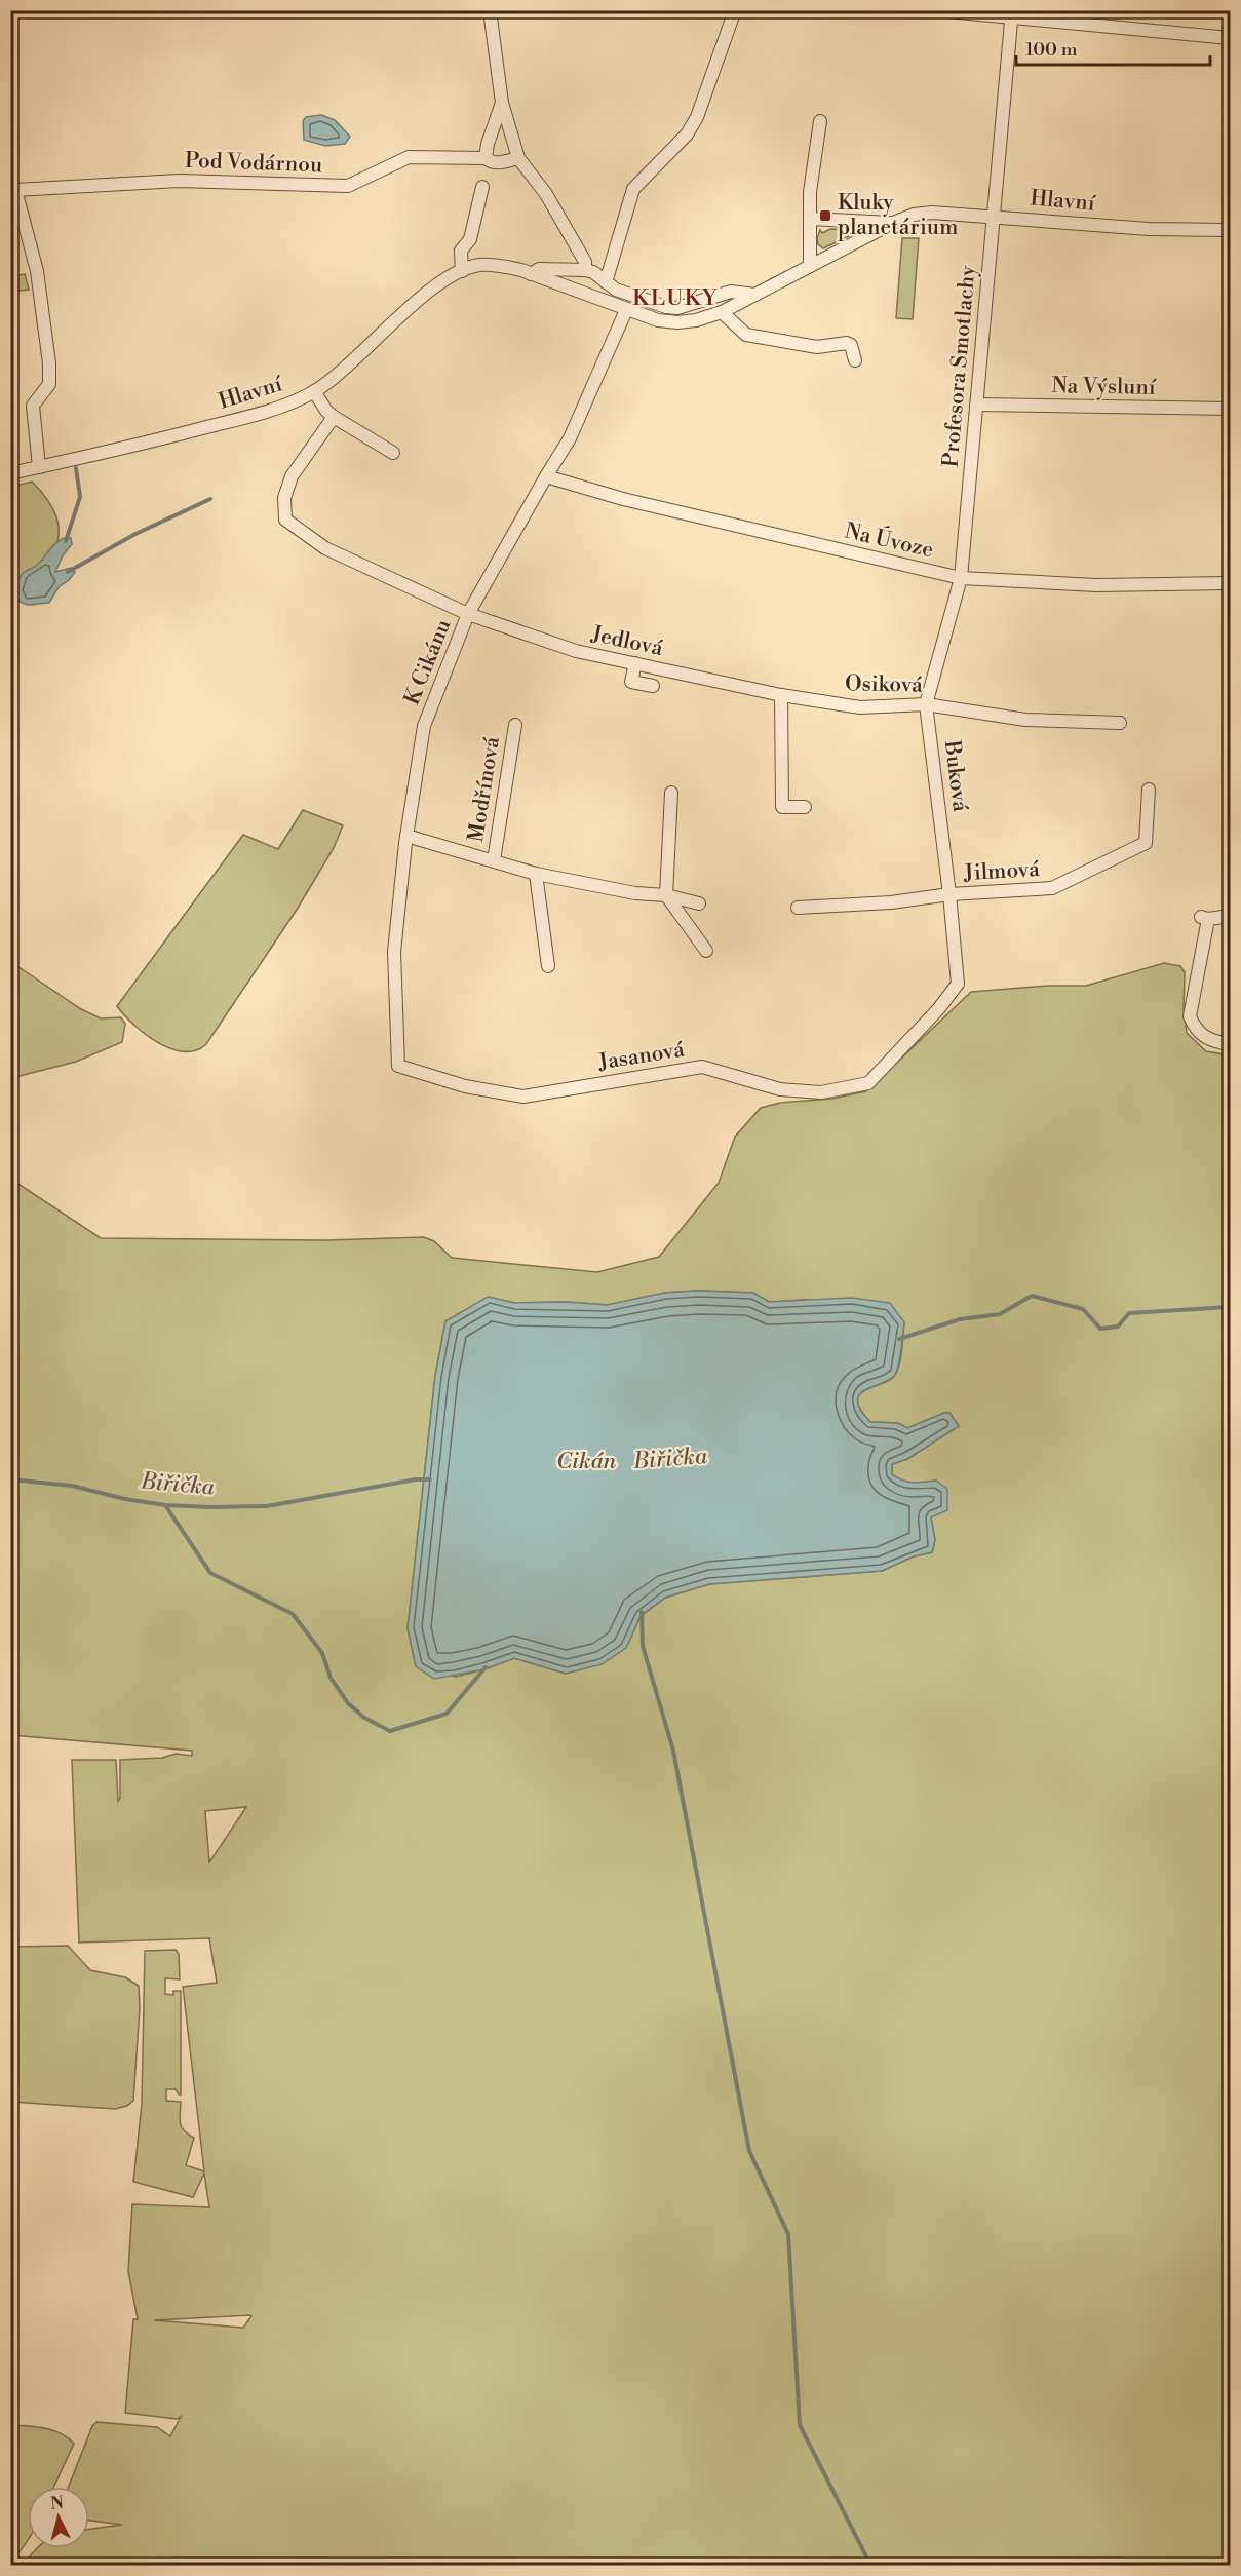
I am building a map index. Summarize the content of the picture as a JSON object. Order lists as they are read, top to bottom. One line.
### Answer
{"streets":{"street":["Pod Vodárnou","Hlavní","Profesora Smotlachy","Na Výsluní","Na Úvoze","Jedlová","K Cikánu","Osiková","Buková","Modřínová","Jilmová","Jasanová"]},"crossings":[["Pod Vodárnou","Hlavní"],["Hlavní","Profesora Smotlachy"],["Hlavní","K Cikánu"],["Profesora Smotlachy","Na Výsluní"],["Profesora Smotlachy","Na Úvoze"],["Profesora Smotlachy","Buková"],["Na Úvoze","K Cikánu"],["Na Úvoze","Buková"],["Jedlová","K Cikánu"],["Jedlová","Osiková"],["K Cikánu","Modřínová"],["K Cikánu","Jasanová"],["Osiková","Buková"],["Buková","Jilmová"],["Buková","Jasanová"]],"districts":["KLUKY"],"water":["Biřička","Cikán"],"places":{"transit":["Kluky planetárium"]},"scale_bar":"100 m","north":"top"}
